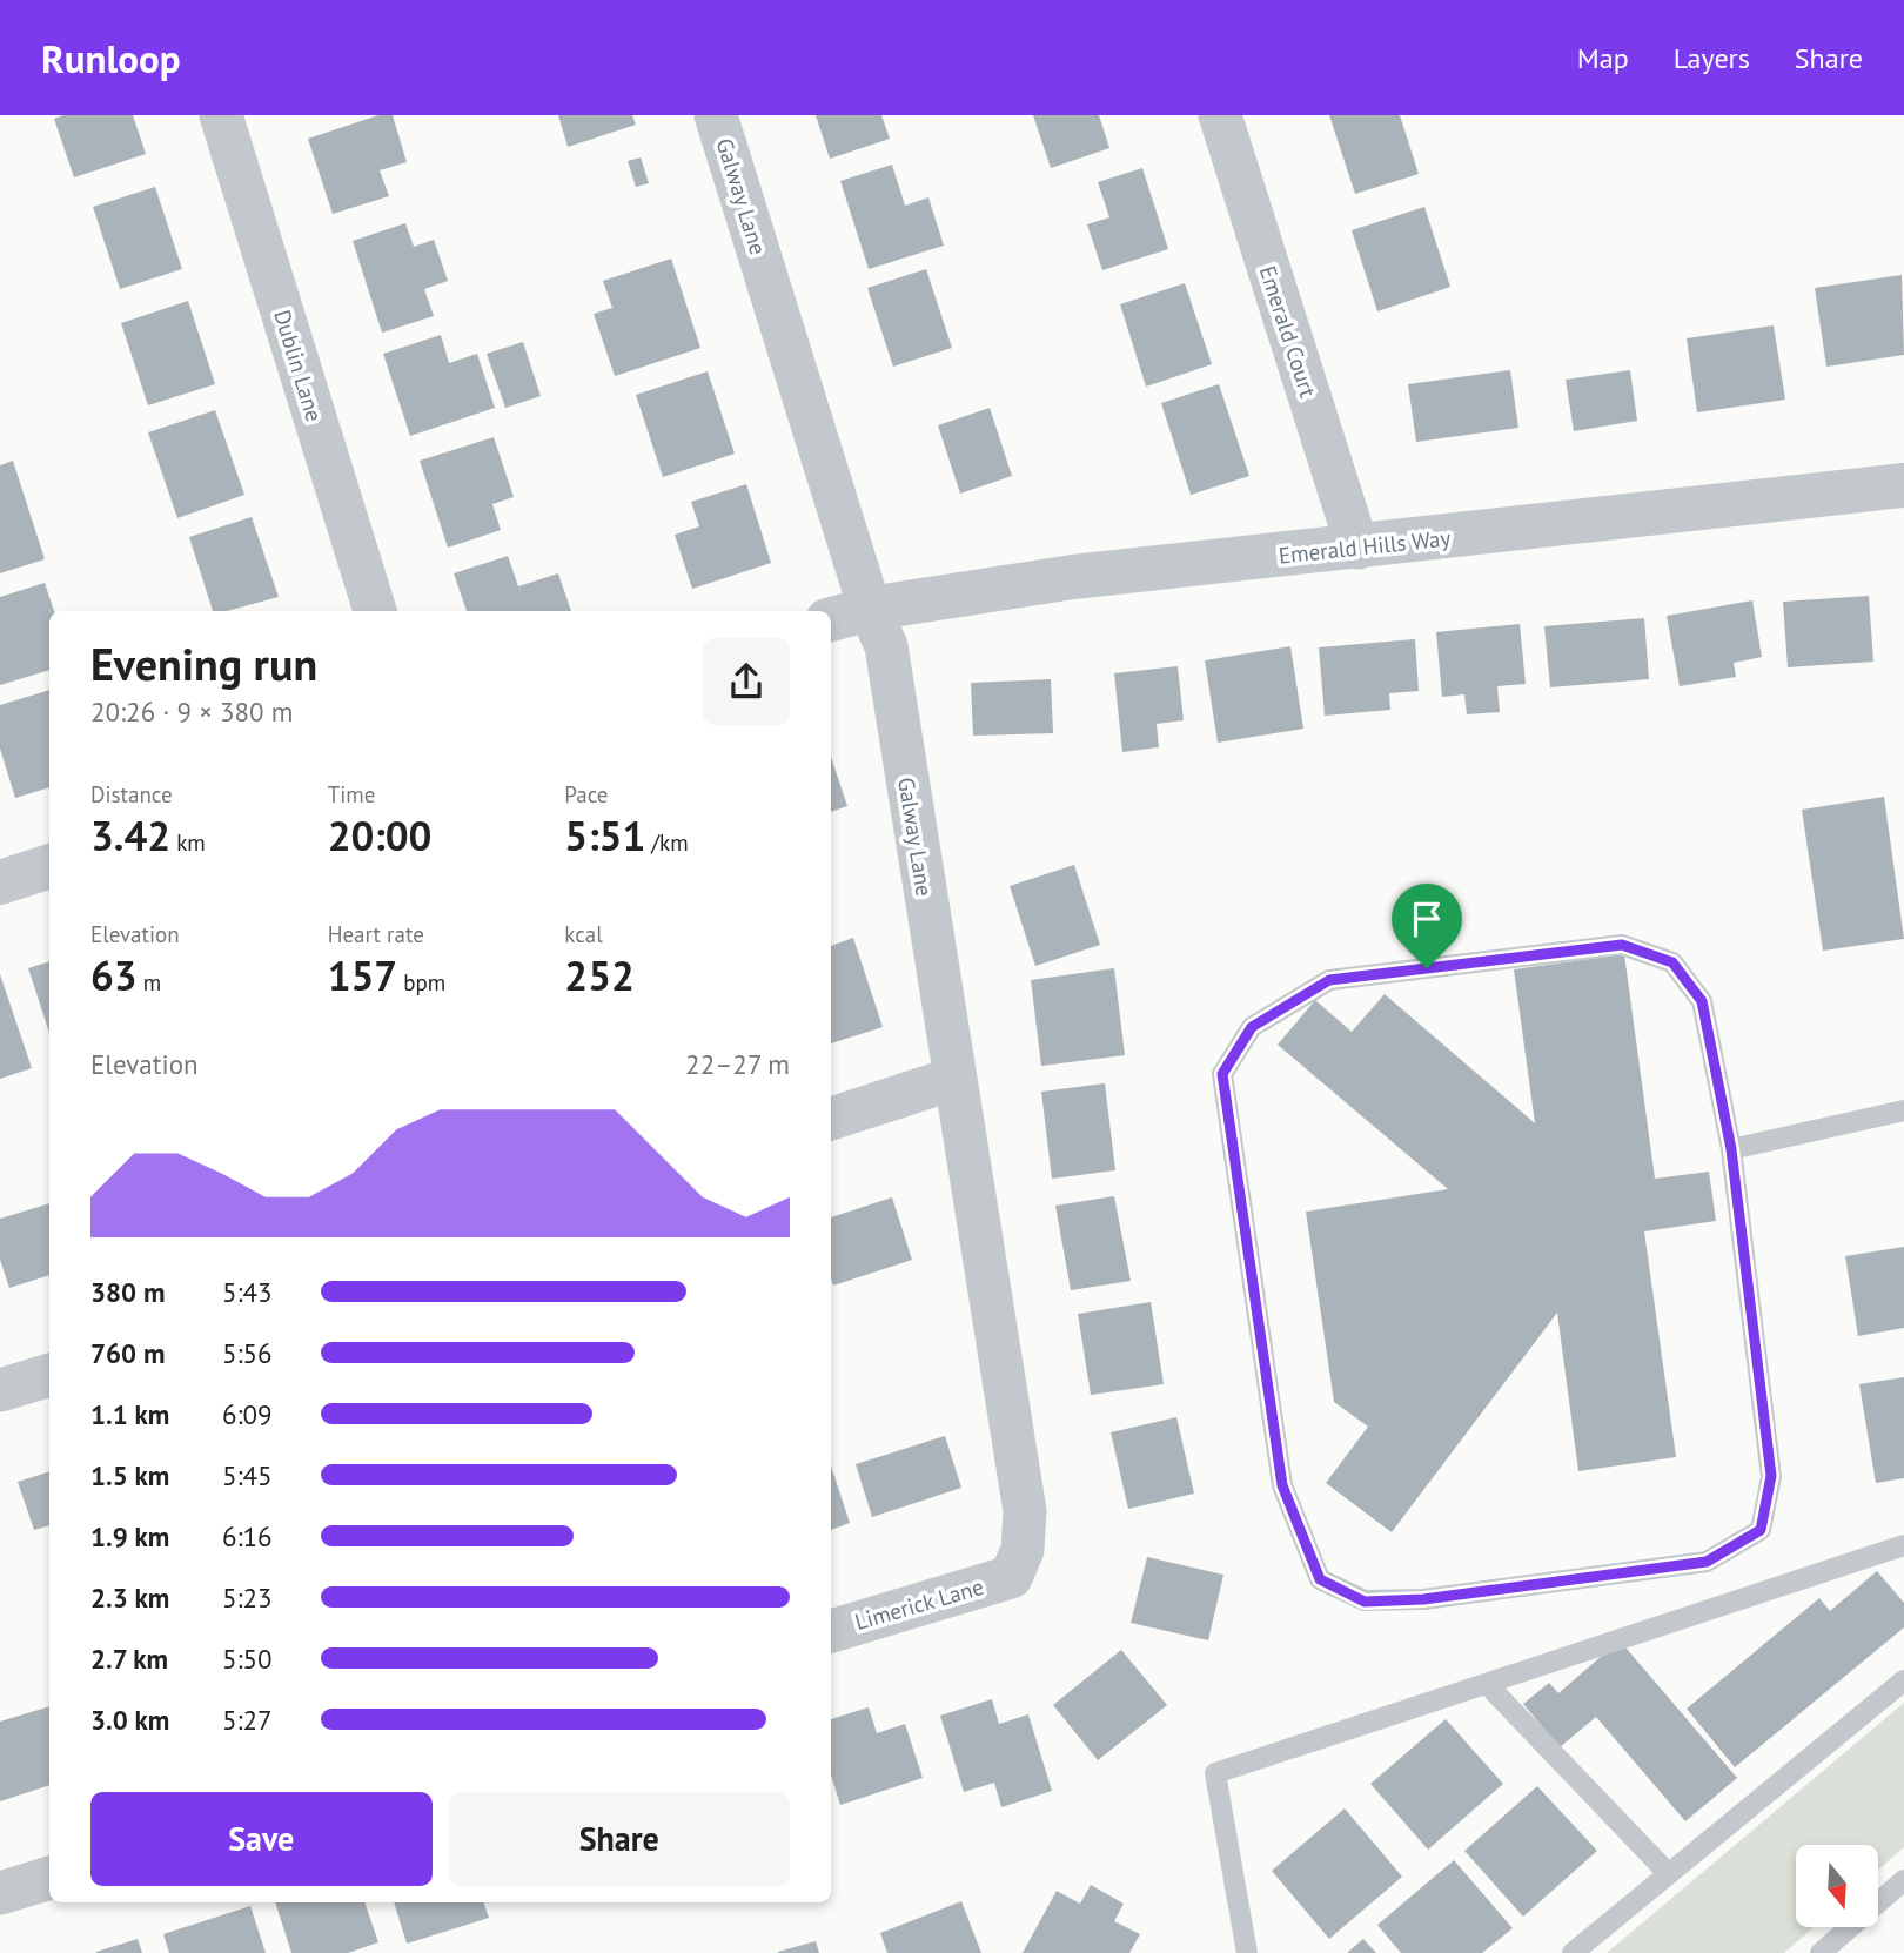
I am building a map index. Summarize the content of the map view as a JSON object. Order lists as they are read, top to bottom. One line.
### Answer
{"streets":{"street":["Galway Lane","Emerald Court","Dublin Lane","Emerald Hills Way","Limerick Lane"]},"crossings":[["Galway Lane","Emerald Hills Way"],["Galway Lane","Limerick Lane"],["Emerald Court","Emerald Hills Way"]],"north":"bottom","page":{"header":"Runloop","nav":["Map","Layers","Share"],"heading":["Evening run","20:26 · 9 × 380 m"],"stats":[["Distance","3.42 km"],["Time","20:00"],["Pace","5:51 /km"],["Elevation","63 m"],["Heart rate","157 bpm"],["kcal","252"]],"chart":["Elevation","22–27 m"],"list":[{"name":"380 m","note":"5:43"},{"name":"760 m","note":"5:56"},{"name":"1.1 km","note":"6:09"},{"name":"1.5 km","note":"5:45"},{"name":"1.9 km","note":"6:16"},{"name":"2.3 km","note":"5:23"},{"name":"2.7 km","note":"5:50"},{"name":"3.0 km","note":"5:27"}],"buttons":["Save","Share"]}}
